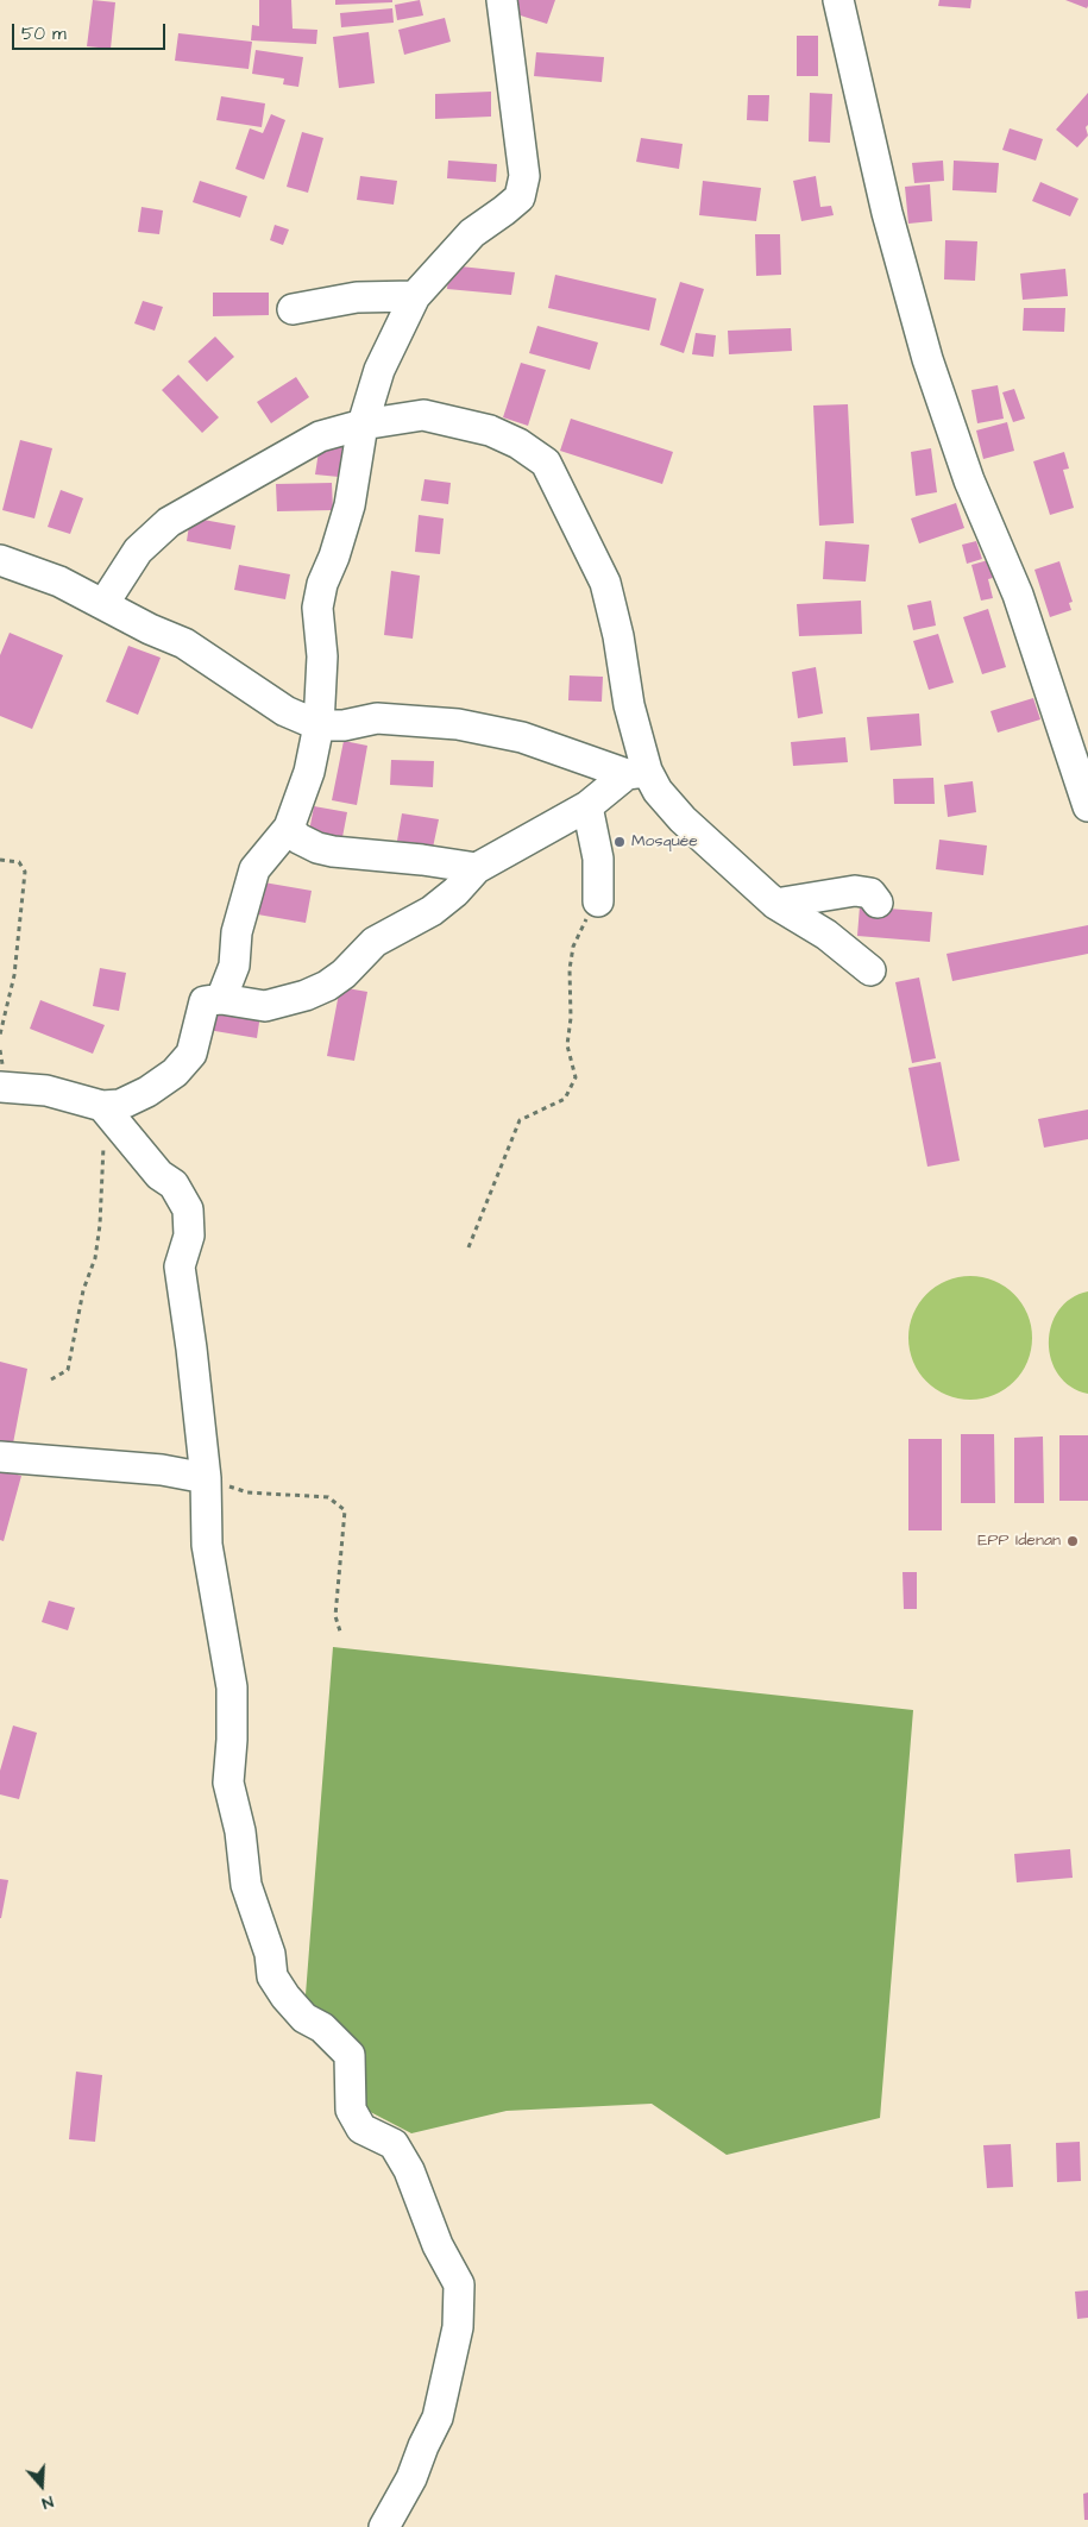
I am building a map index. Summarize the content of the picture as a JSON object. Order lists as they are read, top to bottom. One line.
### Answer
{"places":["Mosquée","EPP Idenan"],"scale_bar":"50 m","north":"bottom"}
